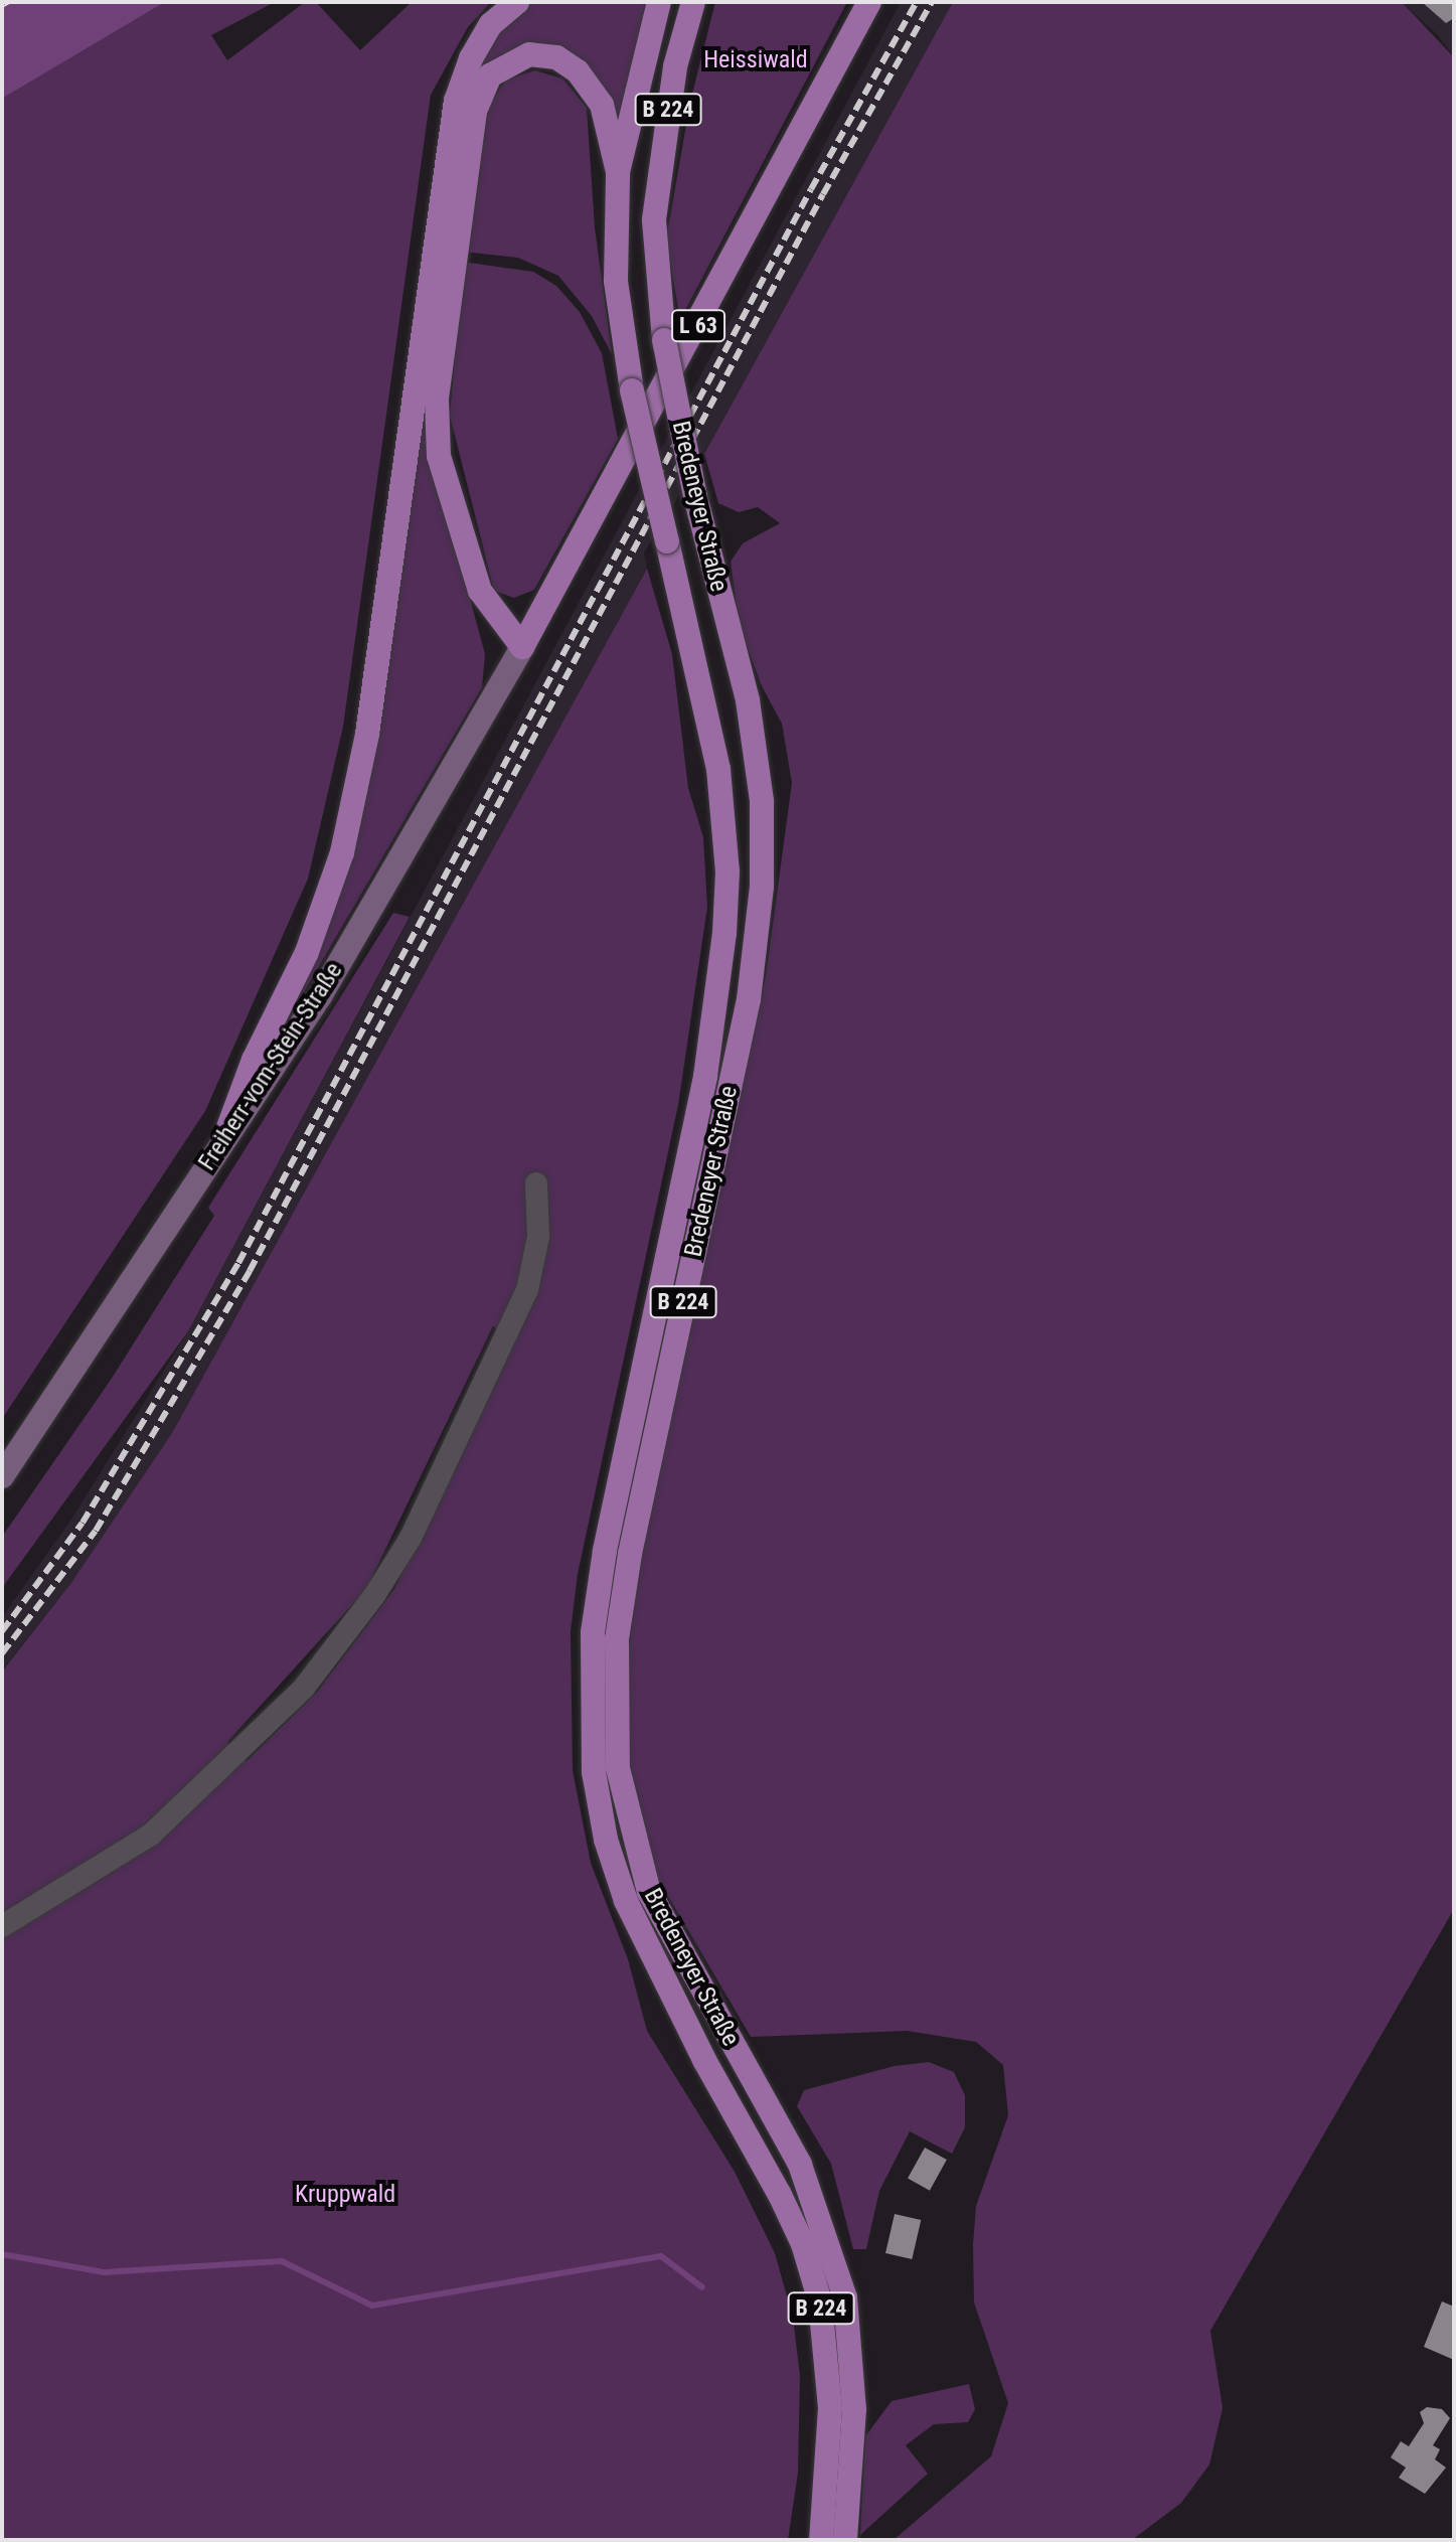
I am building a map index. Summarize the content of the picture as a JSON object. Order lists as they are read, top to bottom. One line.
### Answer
{"streets":{"main road":["B 224","L 63","Bredeneyer Straße","Freiherr-vom-Stein-Straße"]},"crossings":[["L 63","Freiherr-vom-Stein-Straße"]],"parks":["Heissiwald","Kruppwald"]}
